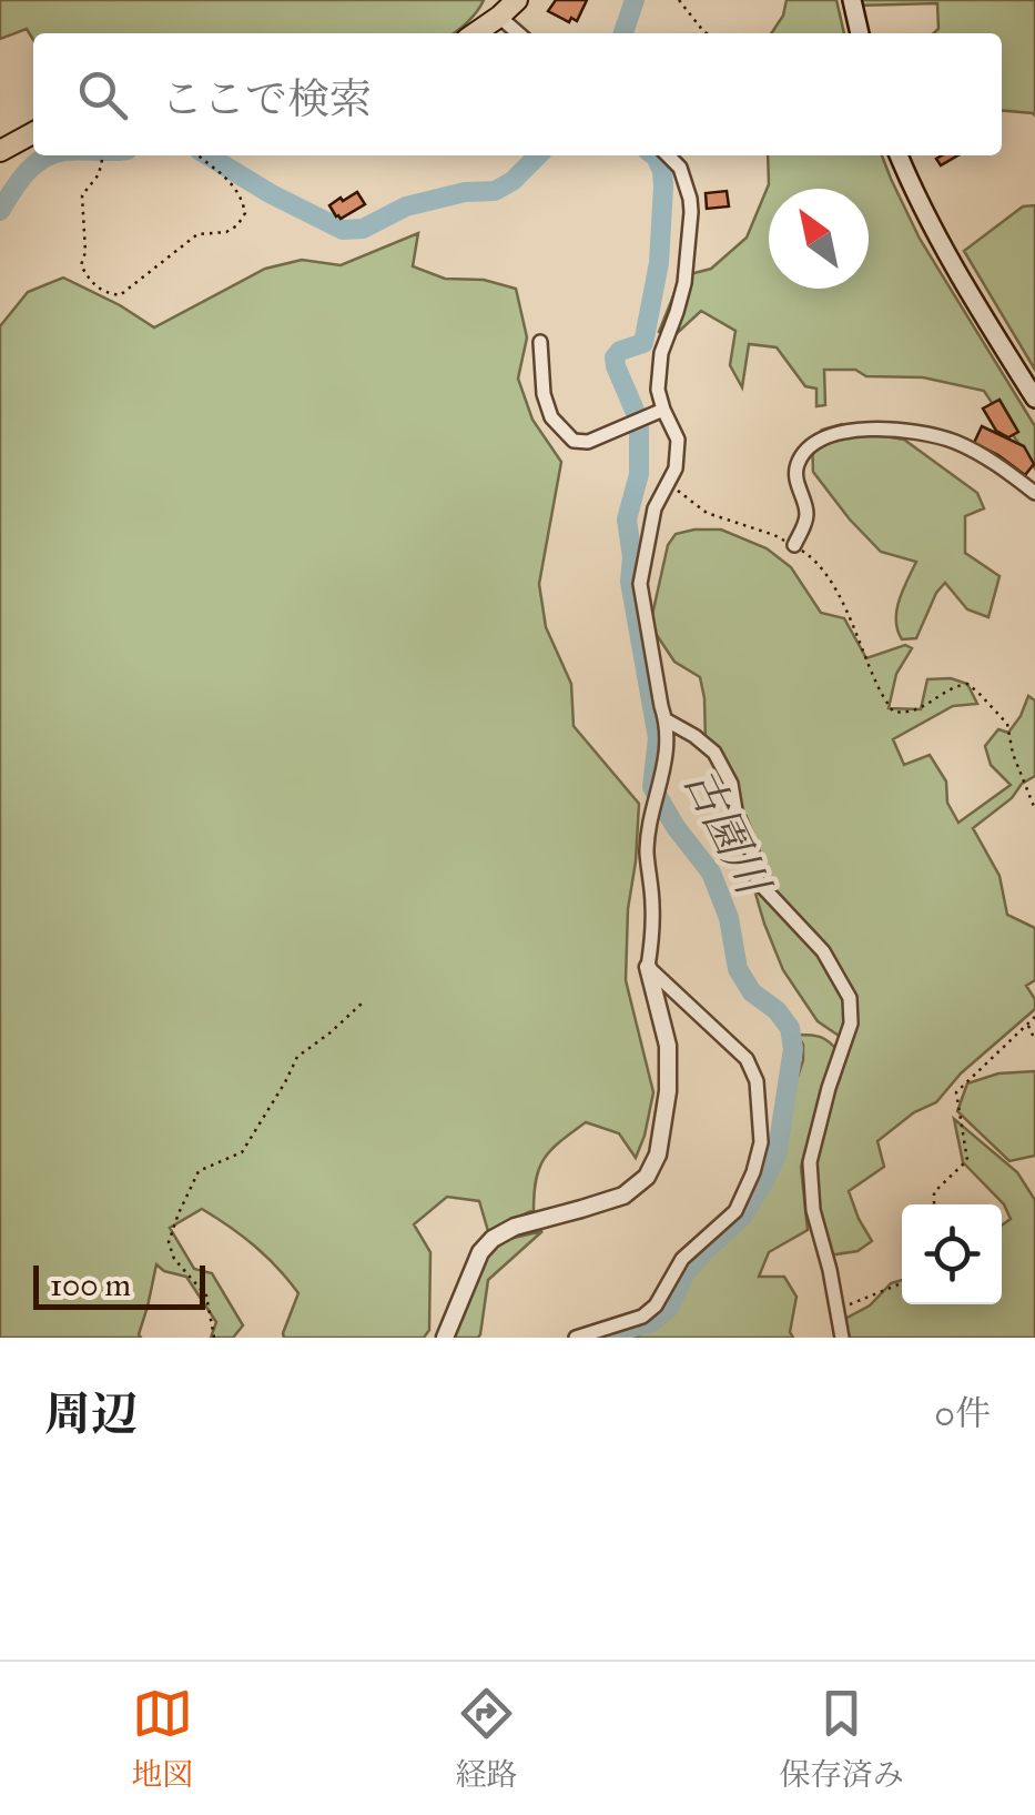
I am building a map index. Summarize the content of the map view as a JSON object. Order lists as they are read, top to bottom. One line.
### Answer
{"water":["古園川"],"scale_bar":"100 m","north":"top left","page":{"search":"ここで検索","scale":"100 m","heading":["周辺","0件"],"nav":["地図","経路","保存済み"]}}
